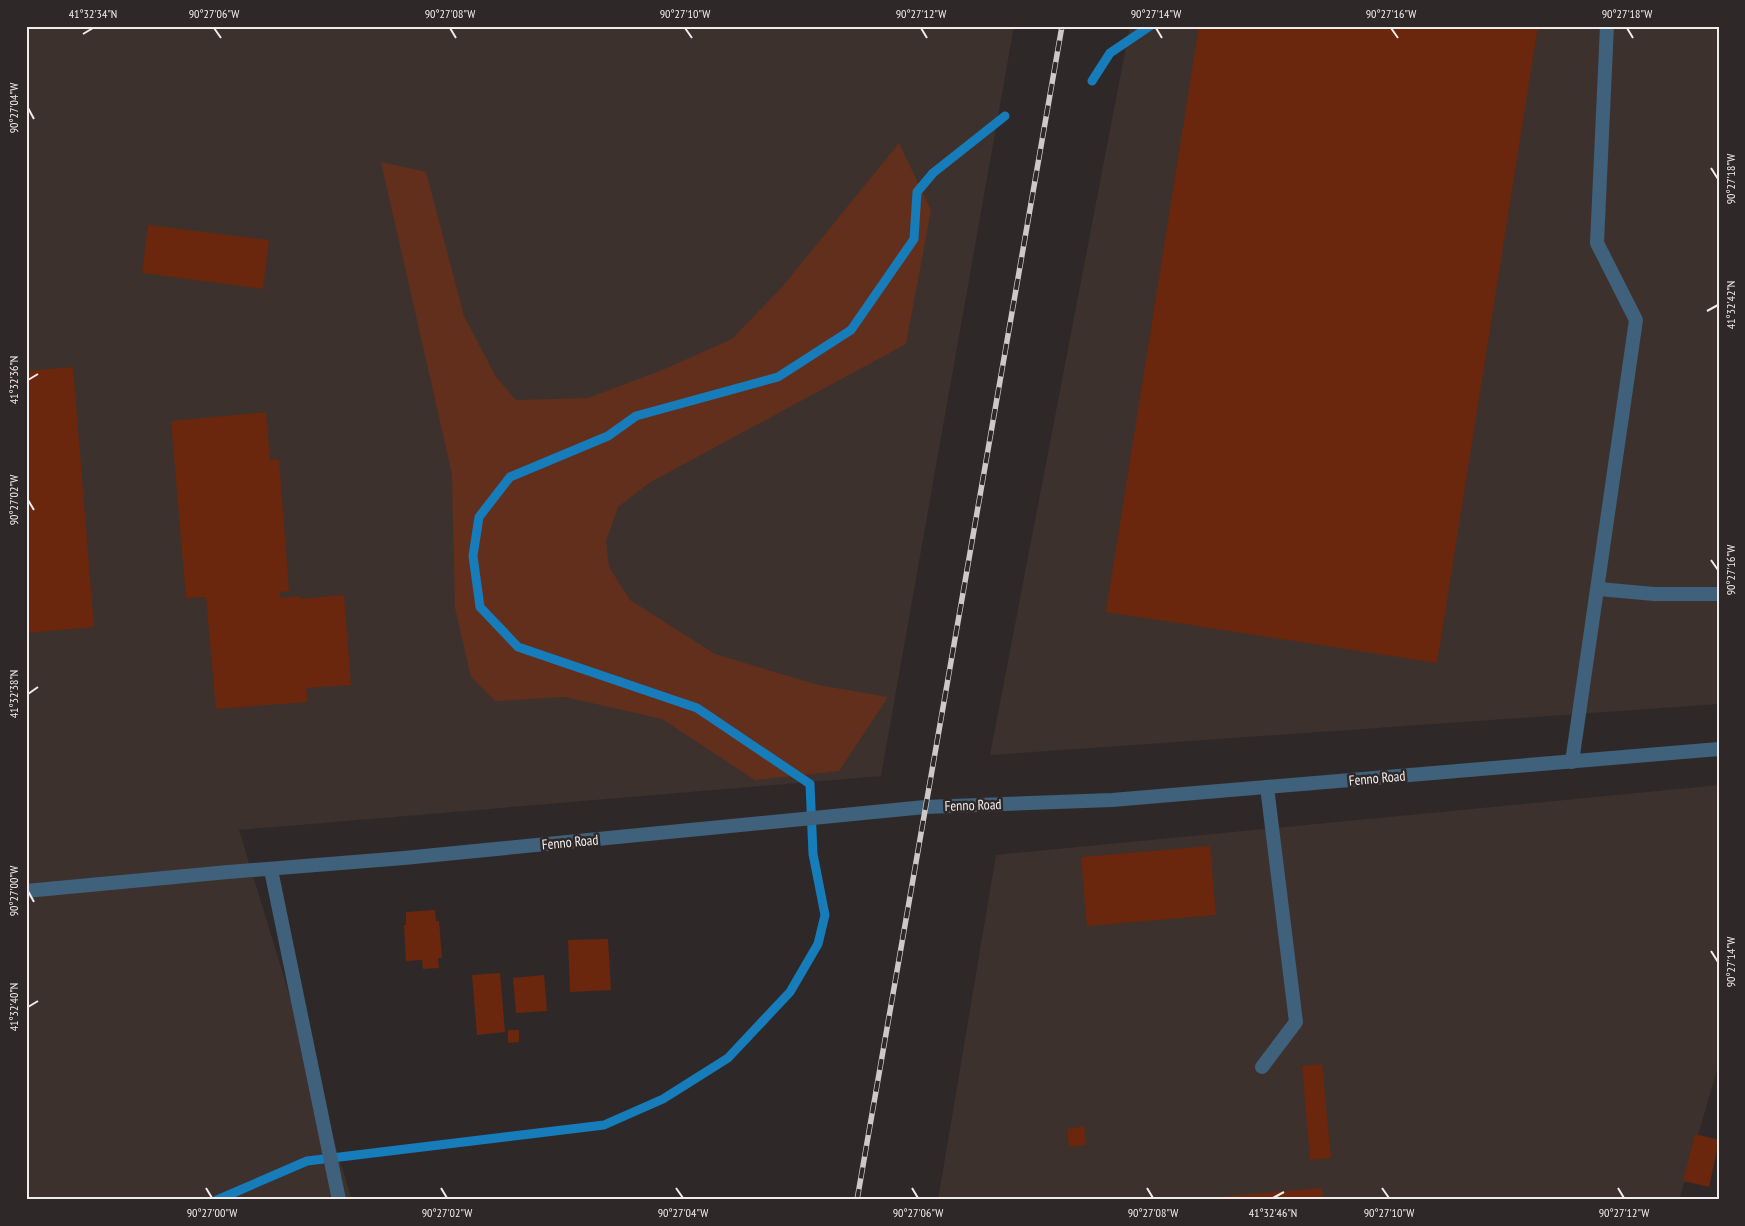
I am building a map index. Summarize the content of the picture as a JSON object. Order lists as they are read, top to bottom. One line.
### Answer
{"streets":{"street":["Fenno Road"]},"coordinates":["41°32'34\"N","90°27'06\"W","90°27'08\"W","90°27'10\"W","90°27'12\"W","90°27'14\"W","90°27'16\"W","90°27'18\"W","90°27'04\"W","41°32'42\"N","41°32'36\"N","90°27'02\"W","41°32'38\"N","90°27'00\"W","41°32'40\"N","41°32'46\"N"]}
